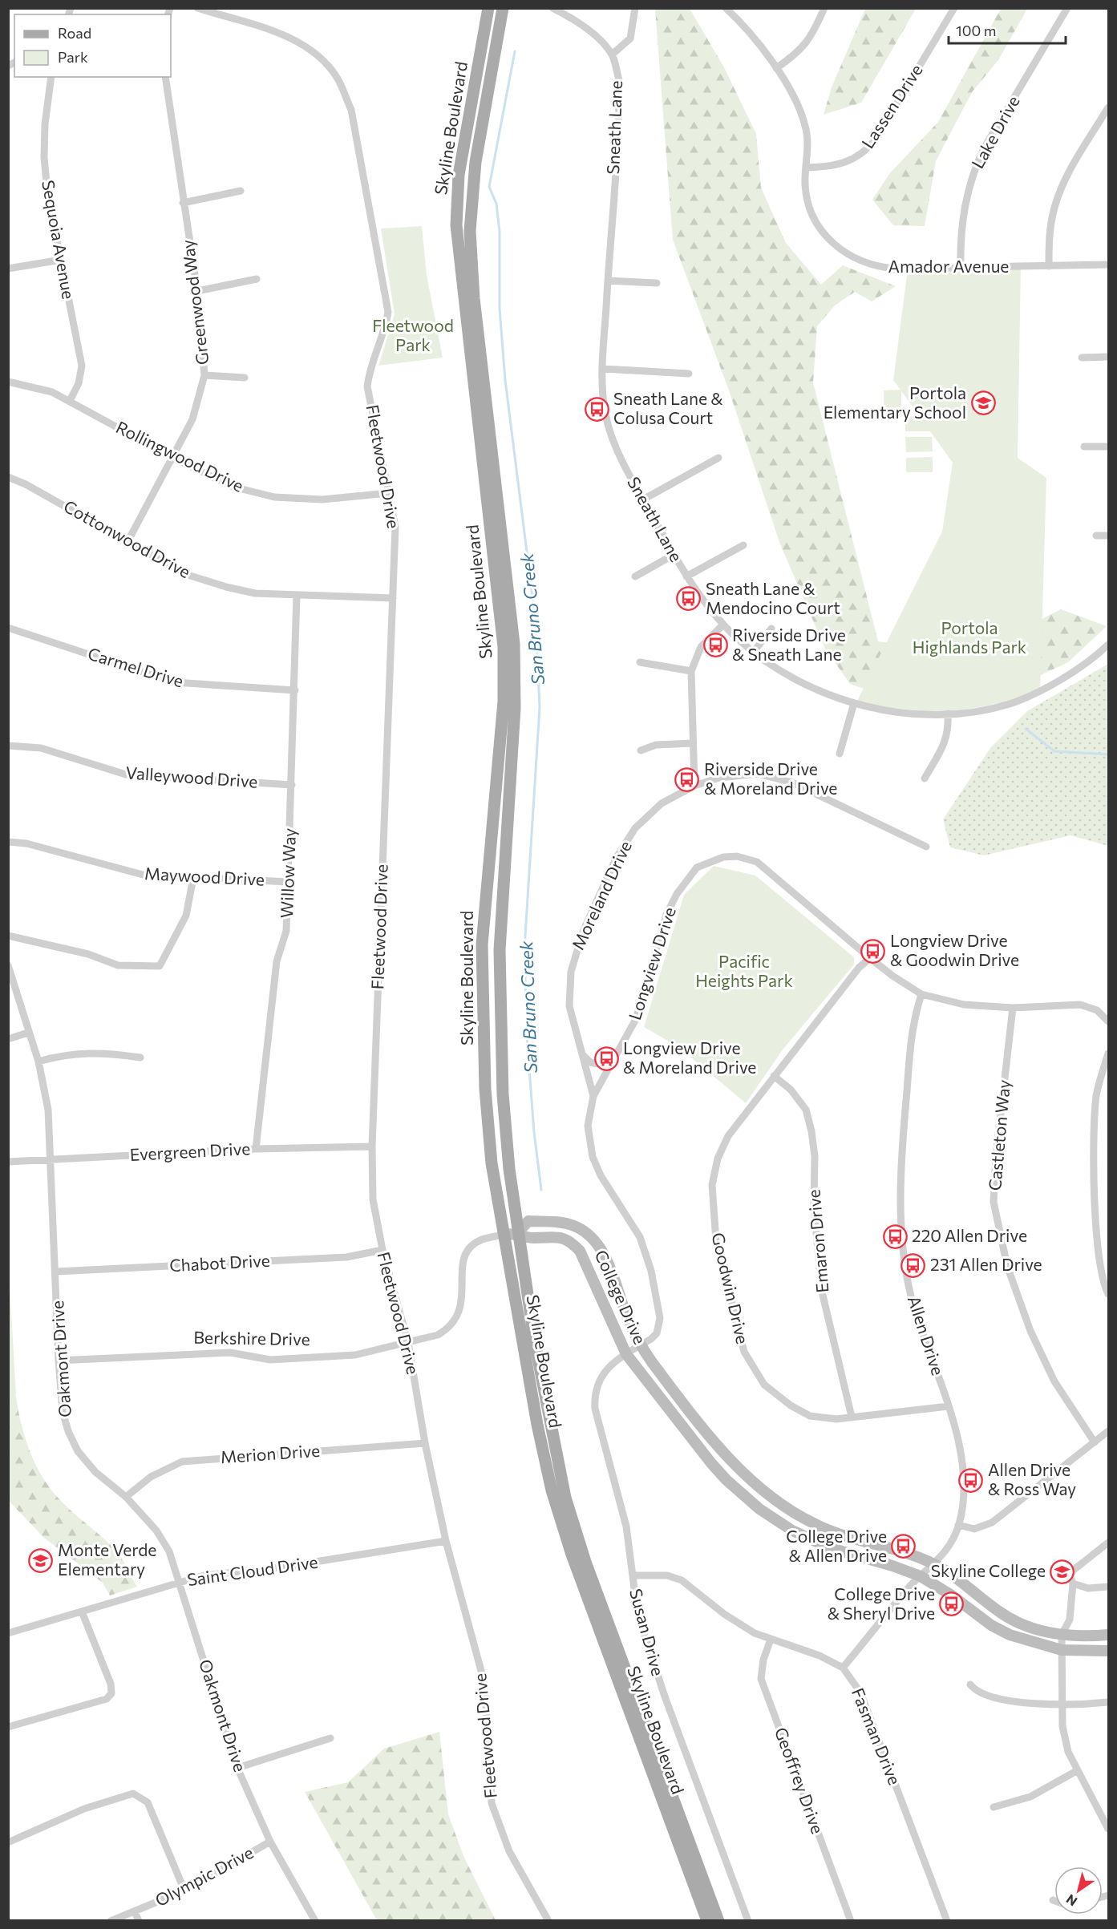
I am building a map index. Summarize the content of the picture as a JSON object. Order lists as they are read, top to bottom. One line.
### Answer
{"streets":{"main road":["Skyline Boulevard"],"street":["Lassen Drive","Sneath Lane","Lake Drive","Sequoia Avenue","Amador Avenue","Greenwood Way","Rollingwood Drive","Fleetwood Drive","Cottonwood Drive","Carmel Drive","Valleywood Drive","Willow Way","Maywood Drive","Moreland Drive","Longview Drive","Castleton Way","Evergreen Drive","Emaron Drive","Chabot Drive","Goodwin Drive","College Drive","Allen Drive","Berkshire Drive","Oakmont Drive","Merion Drive","Saint Cloud Drive","Susan Drive","Fasman Drive","Geoffrey Drive","Olympic Drive"]},"crossings":[["Lassen Drive","Amador Avenue"],["Skyline Boulevard","College Drive"],["Skyline Boulevard","Berkshire Drive"],["Lake Drive","Amador Avenue"],["Sequoia Avenue","Rollingwood Drive"],["Greenwood Way","Rollingwood Drive"],["Greenwood Way","Cottonwood Drive"],["Rollingwood Drive","Fleetwood Drive"],["Fleetwood Drive","Cottonwood Drive"],["Fleetwood Drive","Evergreen Drive"],["Fleetwood Drive","Chabot Drive"],["Fleetwood Drive","Berkshire Drive"],["Fleetwood Drive","Merion Drive"],["Fleetwood Drive","Saint Cloud Drive"],["Cottonwood Drive","Willow Way"],["Carmel Drive","Willow Way"],["Valleywood Drive","Willow Way"],["Willow Way","Maywood Drive"],["Willow Way","Evergreen Drive"],["Moreland Drive","Longview Drive"],["Longview Drive","Castleton Way"],["Longview Drive","Goodwin Drive"],["Longview Drive","College Drive"],["Longview Drive","Allen Drive"],["Longview Drive","Susan Drive"],["Evergreen Drive","Oakmont Drive"],["Emaron Drive","Goodwin Drive"],["Chabot Drive","Oakmont Drive"],["Goodwin Drive","Allen Drive"],["College Drive","Allen Drive"],["College Drive","Berkshire Drive"],["College Drive","Susan Drive"],["Allen Drive","Fasman Drive"],["Berkshire Drive","Oakmont Drive"],["Oakmont Drive","Merion Drive"],["Oakmont Drive","Saint Cloud Drive"],["Oakmont Drive","Olympic Drive"],["Susan Drive","Fasman Drive"],["Fasman Drive","Geoffrey Drive"]],"water":["San Bruno Creek"],"parks":["Fleetwood Park","Portola Highlands Park","Pacific Heights Park"],"places":{"school or university":["Portola Elementary School","Monte Verde Elementary","Skyline College"],"bus stop":["Sneath Lane & Colusa Court","Sneath Lane & Mendocino Court","Riverside Drive & Sneath Lane","Riverside Drive & Moreland Drive","Longview Drive & Goodwin Drive","Longview Drive & Moreland Drive","220 Allen Drive","231 Allen Drive","Allen Drive & Ross Way","College Drive & Allen Drive","College Drive & Sheryl Drive"]},"legend":["Road","Park"],"scale_bar":"100 m","north":"bottom left"}
